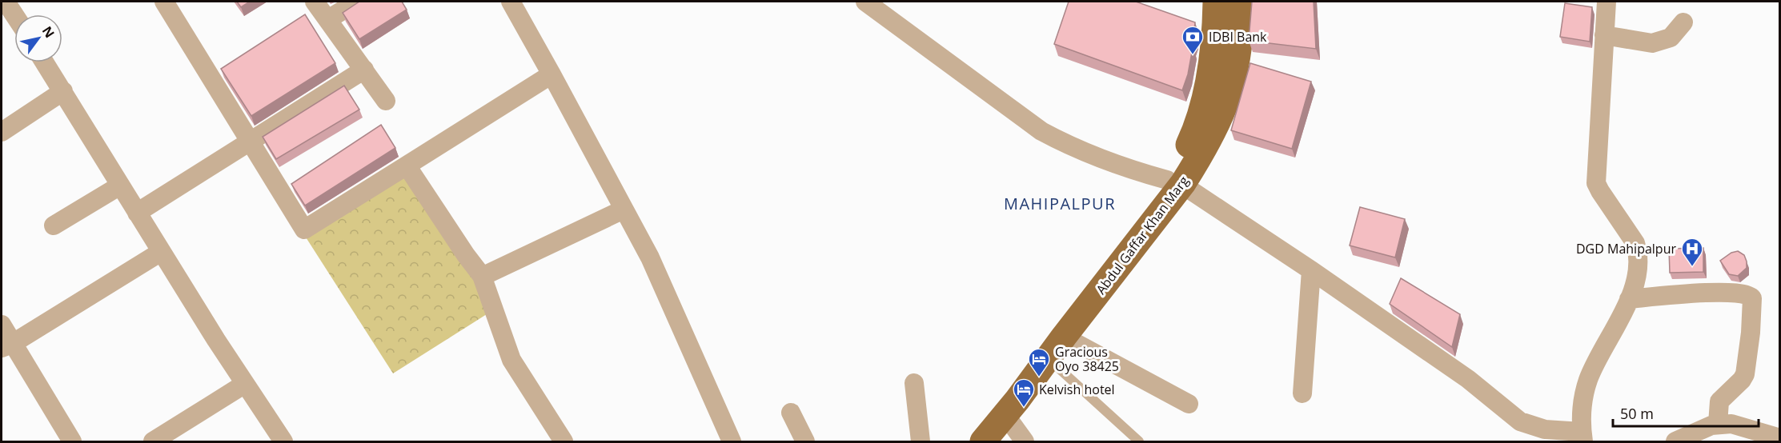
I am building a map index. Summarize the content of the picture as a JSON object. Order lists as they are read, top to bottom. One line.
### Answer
{"streets":{"main road":["Abdul Gaffar Khan Marg"]},"districts":["MAHIPALPUR"],"places":{"bank":["IDBI Bank"],"hospital":["DGD Mahipalpur"],"hotel":["Gracious Oyo 38425","Kelvish hotel"]},"scale_bar":"50 m","north":"top right"}
